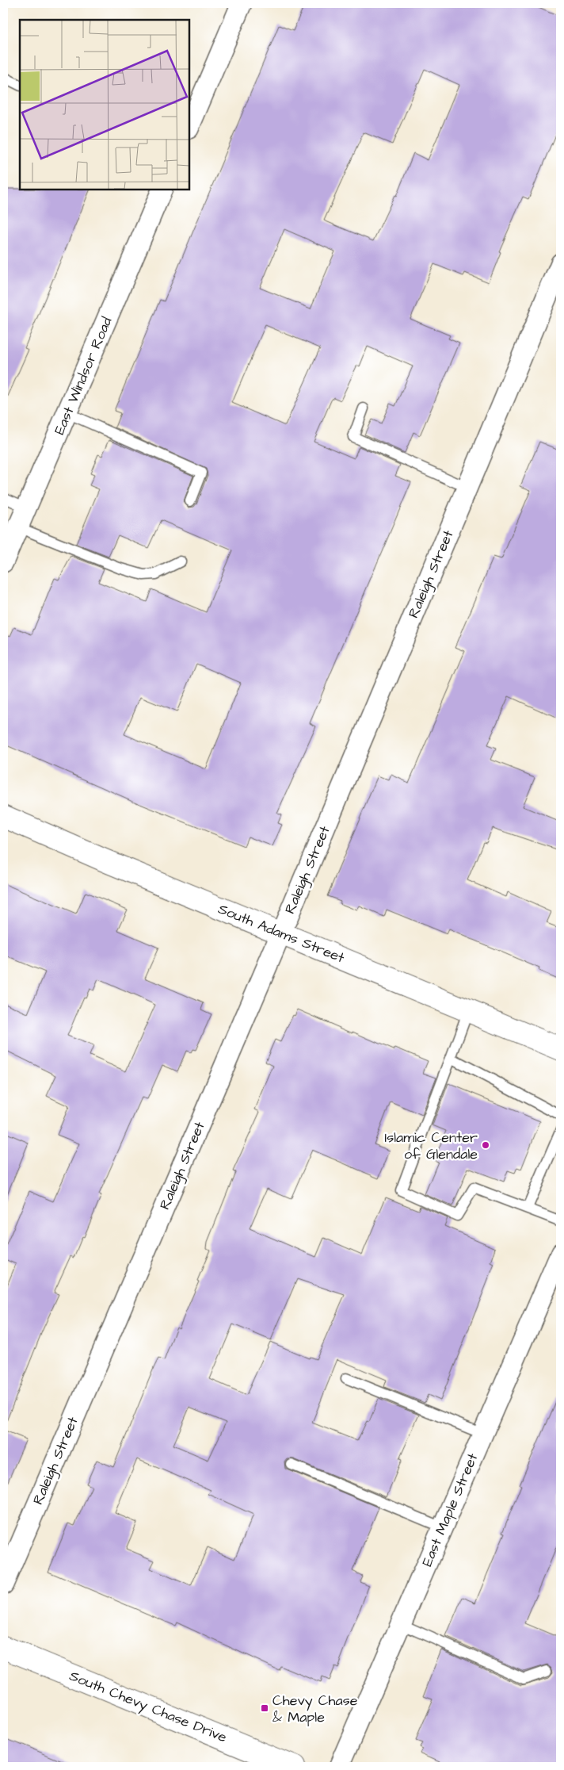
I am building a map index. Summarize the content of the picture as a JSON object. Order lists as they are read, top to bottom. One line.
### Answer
{"streets":{"street":["East Windsor Road","Raleigh Street","South Adams Street","East Maple Street","South Chevy Chase Drive"]},"crossings":[["Raleigh Street","South Adams Street"]],"places":{"other":["Islamic Center of Glendale"],"transit":["Chevy Chase & Maple"]}}
